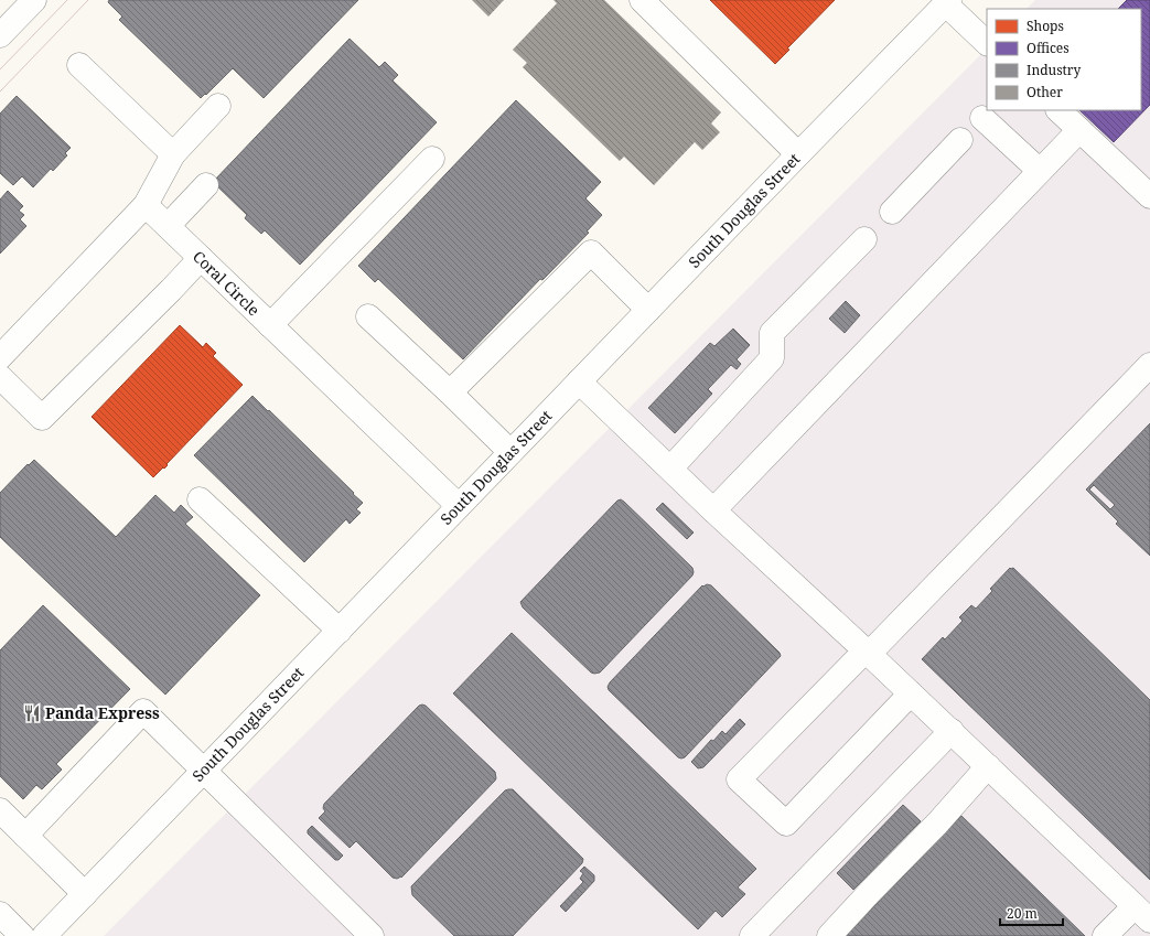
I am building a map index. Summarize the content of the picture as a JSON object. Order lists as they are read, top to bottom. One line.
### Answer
{"streets":{"street":["South Douglas Street","Coral Circle"]},"crossings":[["South Douglas Street","Coral Circle"]],"places":{"restaurant":["Panda Express"]},"legend":["Shops","Offices","Industry","Other"],"scale_bar":"20 m"}
